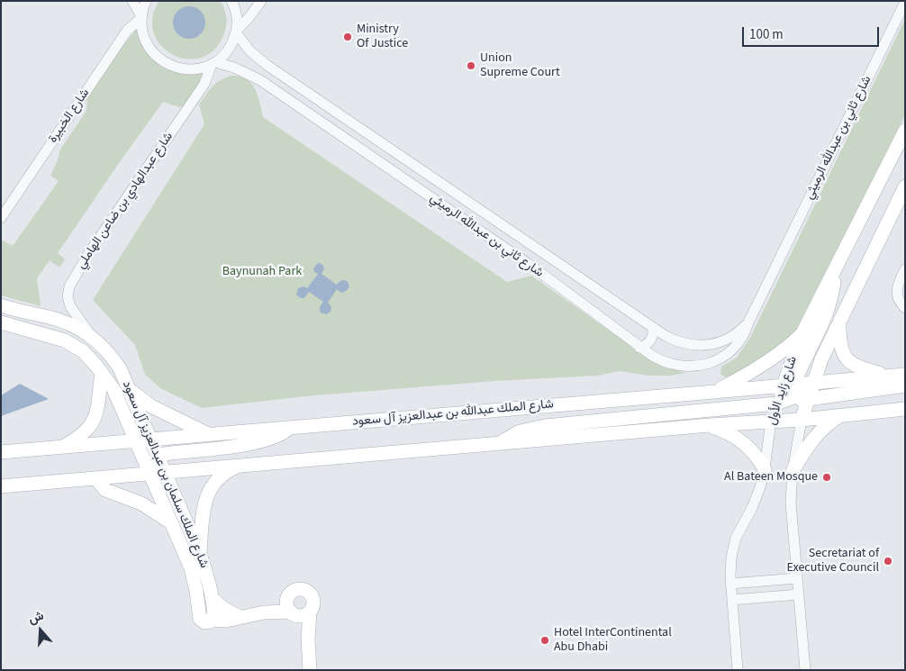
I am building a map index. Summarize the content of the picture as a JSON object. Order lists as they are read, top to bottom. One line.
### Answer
{"streets":{"main road":["شارع زايد الأول","شارع الملك عبدالله بن عبدالعزيز آل سعود","شارع الملك سلمان بن عبدالعزيز آل سعود"],"street":["شارع الخبيرة","شارع ثاني بن عبدالله الرميثي","شارع عبدالهادي بن ضاعن الهاملي"]},"crossings":[["شارع ثاني بن عبدالله الرميثي","شارع عبدالهادي بن ضاعن الهاملي"],["شارع عبدالهادي بن ضاعن الهاملي","شارع الملك سلمان بن عبدالعزيز آل سعود"],["شارع زايد الأول","شارع الملك عبدالله بن عبدالعزيز آل سعود"],["شارع الملك عبدالله بن عبدالعزيز آل سعود","شارع الملك سلمان بن عبدالعزيز آل سعود"]],"parks":["Baynunah Park"],"places":["Ministry Of Justice","Union Supreme Court","Al Bateen Mosque","Secretariat of Executive Council","Hotel InterContinental Abu Dhabi"],"scale_bar":"100 m","north":"top"}
